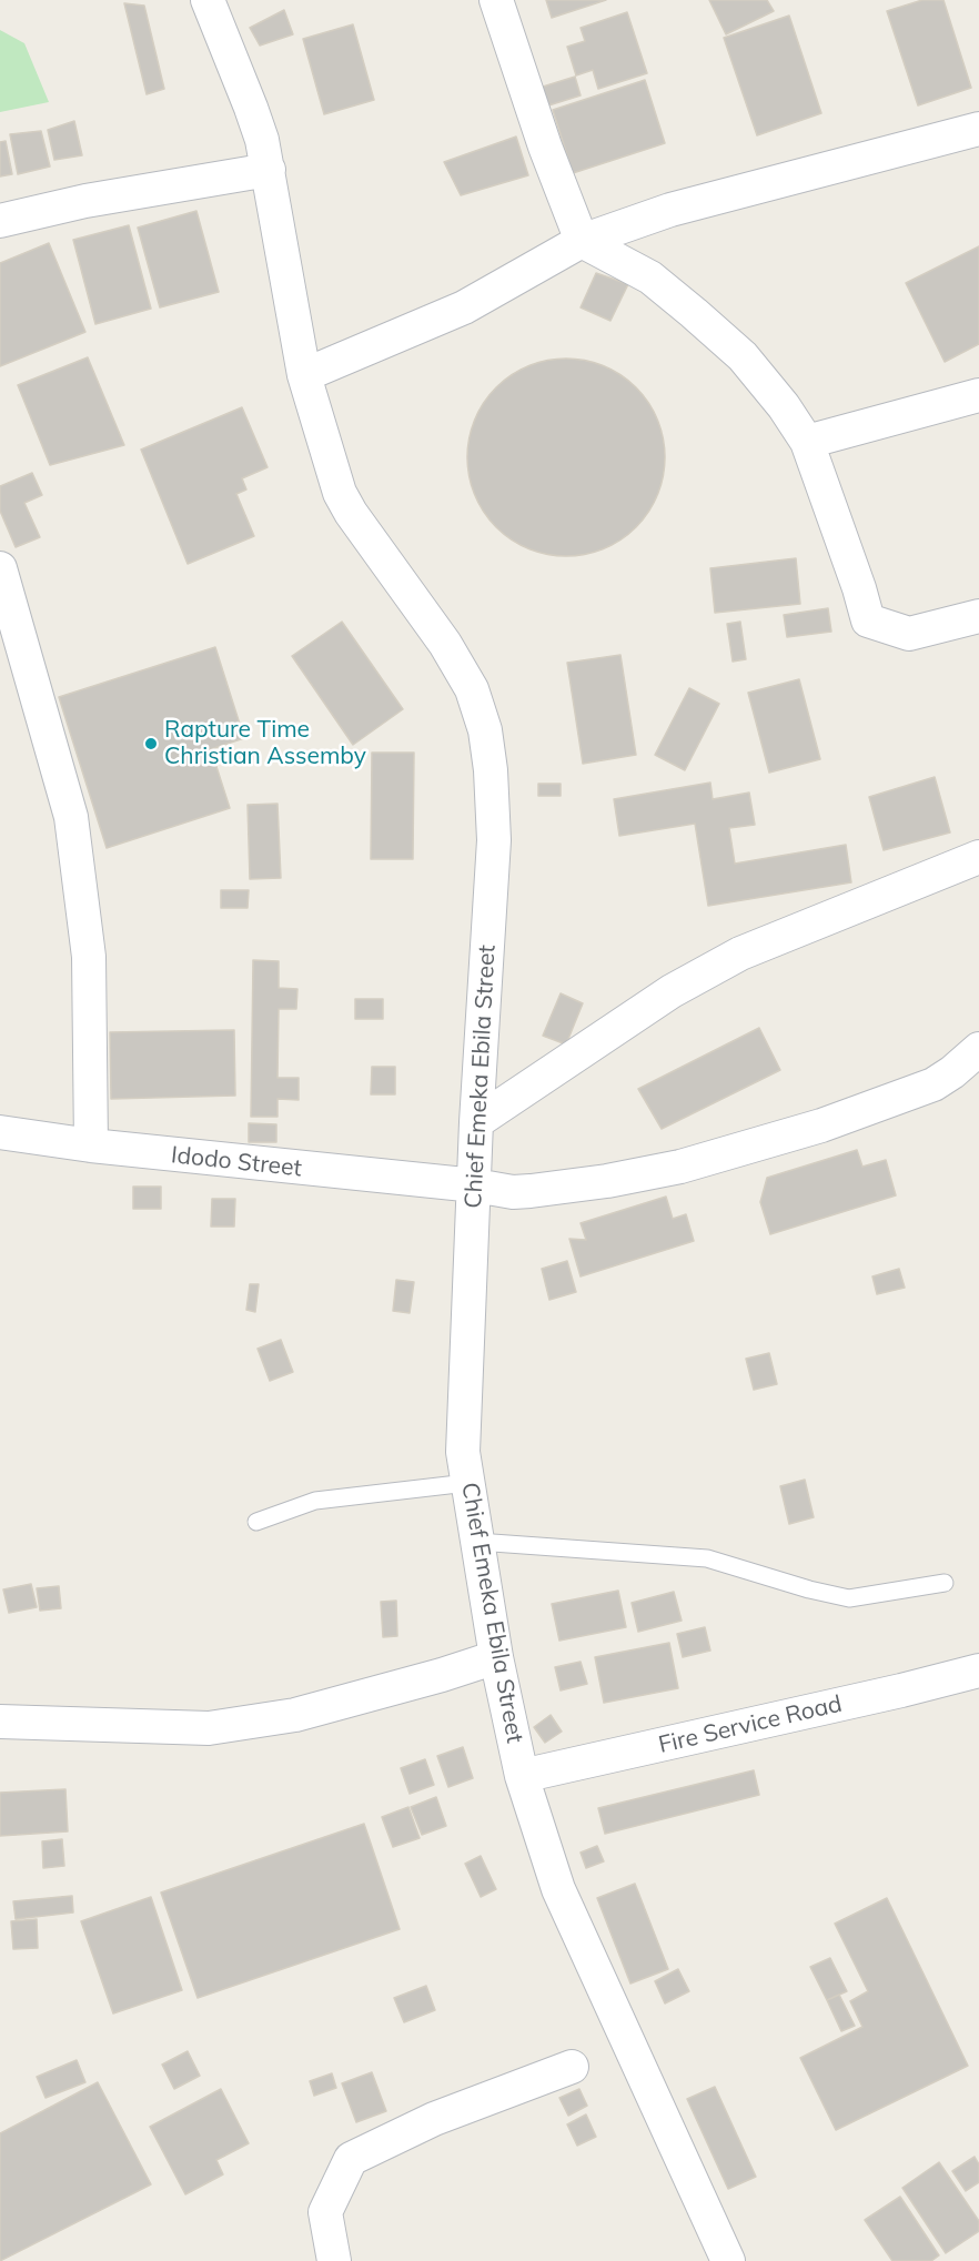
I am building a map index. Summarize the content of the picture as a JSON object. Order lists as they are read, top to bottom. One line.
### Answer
{"streets":{"street":["Chief Emeka Ebila Street","Idodo Street","Fire Service Road"]},"crossings":[["Chief Emeka Ebila Street","Idodo Street"],["Chief Emeka Ebila Street","Fire Service Road"]],"places":["Rapture Time Christian Assemby"]}
